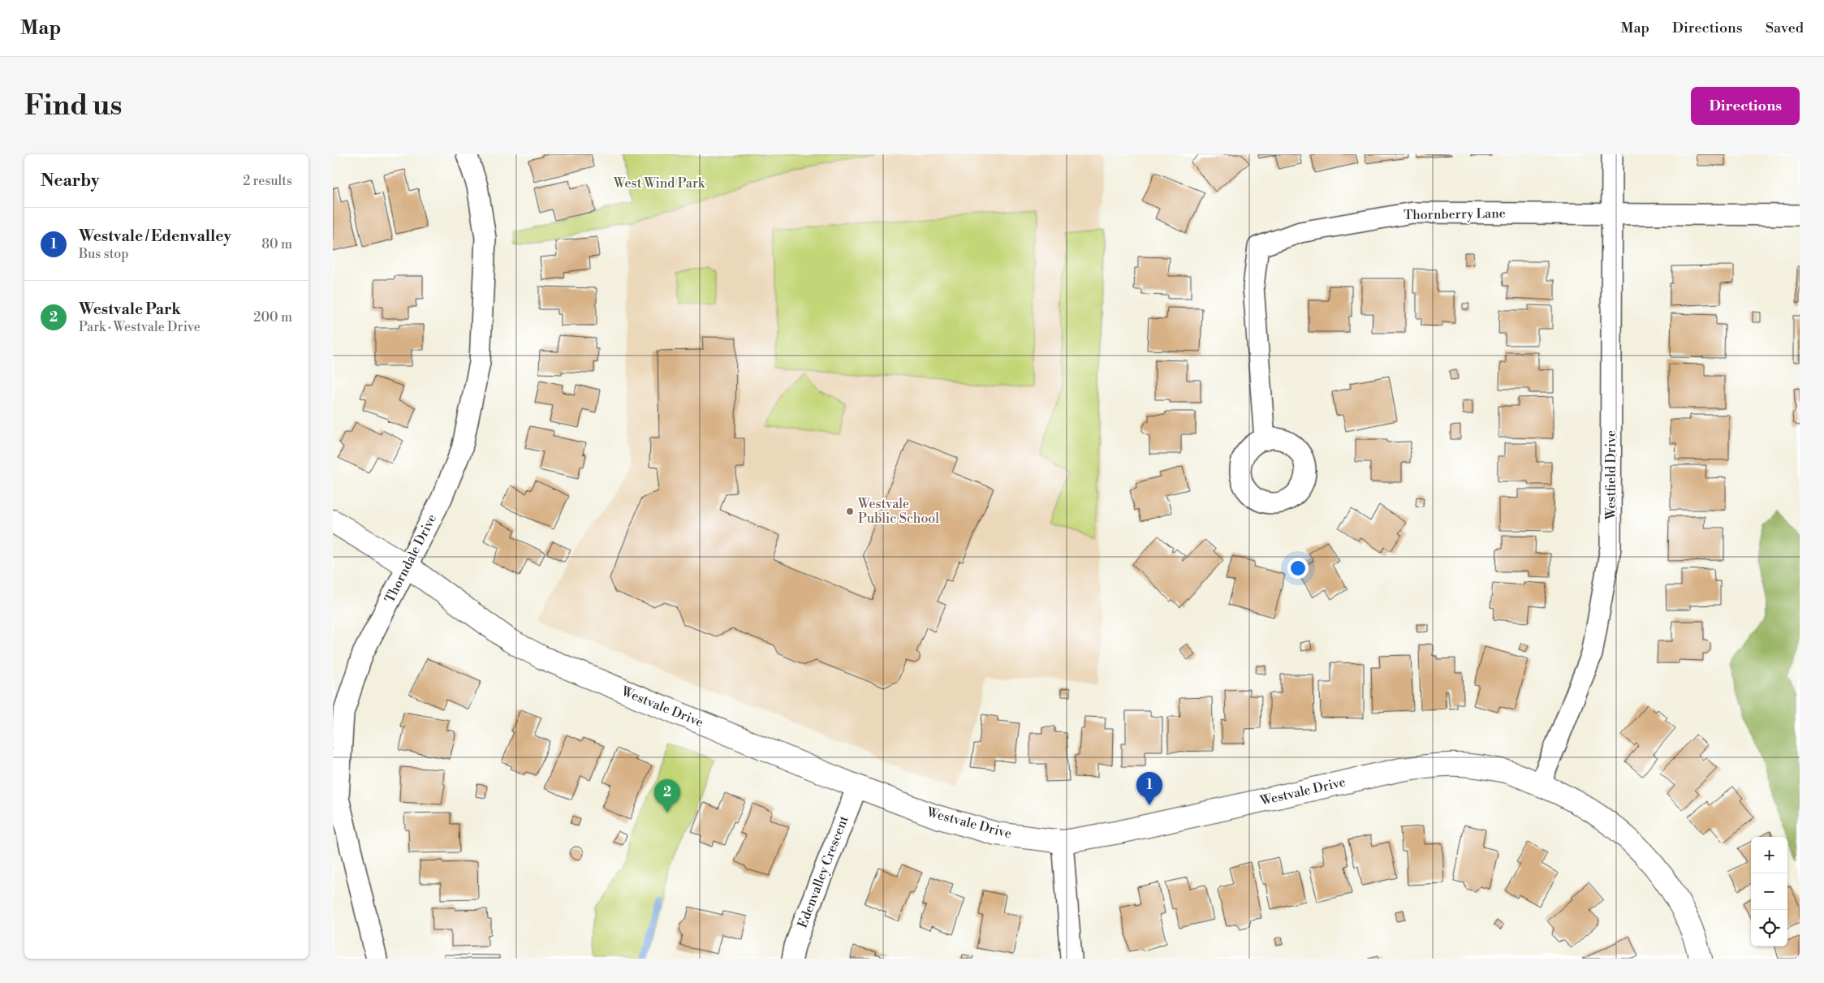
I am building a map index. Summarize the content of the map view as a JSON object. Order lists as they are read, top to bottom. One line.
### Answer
{"streets":{"street":["Thornberry Lane","Westfield Drive","Thorndale Drive","Westvale Drive","Edenvalley Crescent"]},"crossings":[["Thornberry Lane","Westfield Drive"],["Westfield Drive","Westvale Drive"],["Thorndale Drive","Westvale Drive"],["Westvale Drive","Edenvalley Crescent"]],"parks":["West Wind Park"],"places":["Westvale Public School"],"page":{"header":"Map","nav":["Map","Directions","Saved"],"buttons":"Directions","title":"Find us","heading":["Nearby","2 results"],"list":[{"mark":"1","name":"Westvale / Edenvalley","note":"Bus stop","value":"80 m"},{"mark":"2","name":"Westvale Park","note":"Park · Westvale Drive","value":"200 m"}],"pins":["1","2"],"map_buttons":["+","−"]}}
